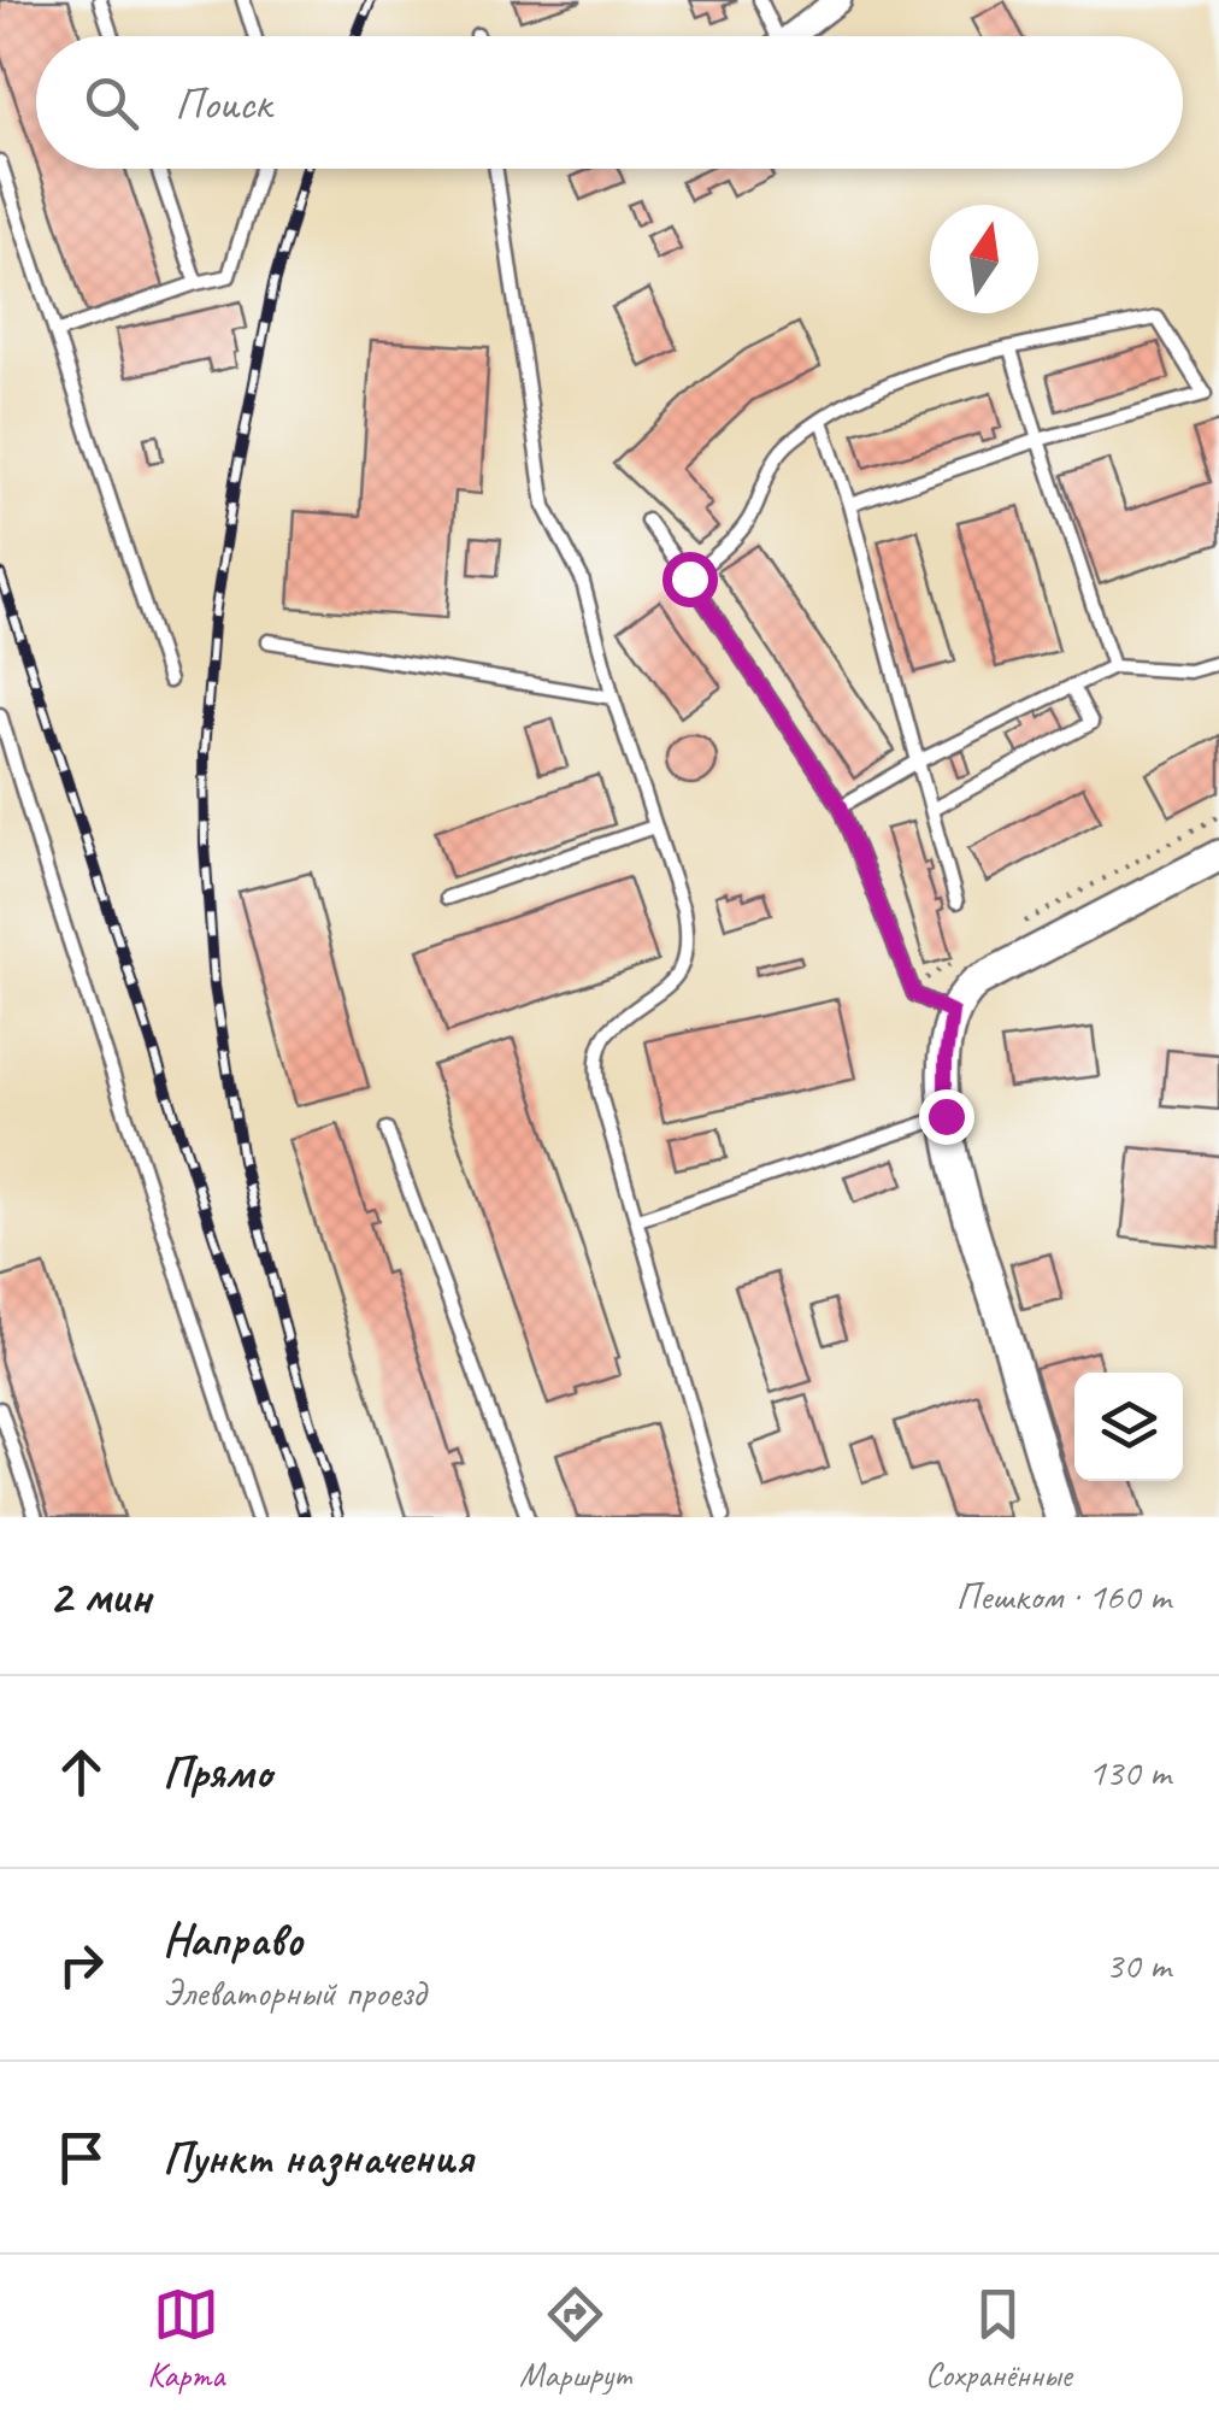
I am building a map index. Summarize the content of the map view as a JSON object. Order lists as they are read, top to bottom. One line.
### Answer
{"north":"top","page":{"search":"Поиск","heading":["2 мин","Пешком · 160 m"],"list":[["Прямо","130 m"],["Направо","Элеваторный проезд","30 m"],"Пункт назначения"],"nav":["Карта","Маршрут","Сохранённые"]}}
